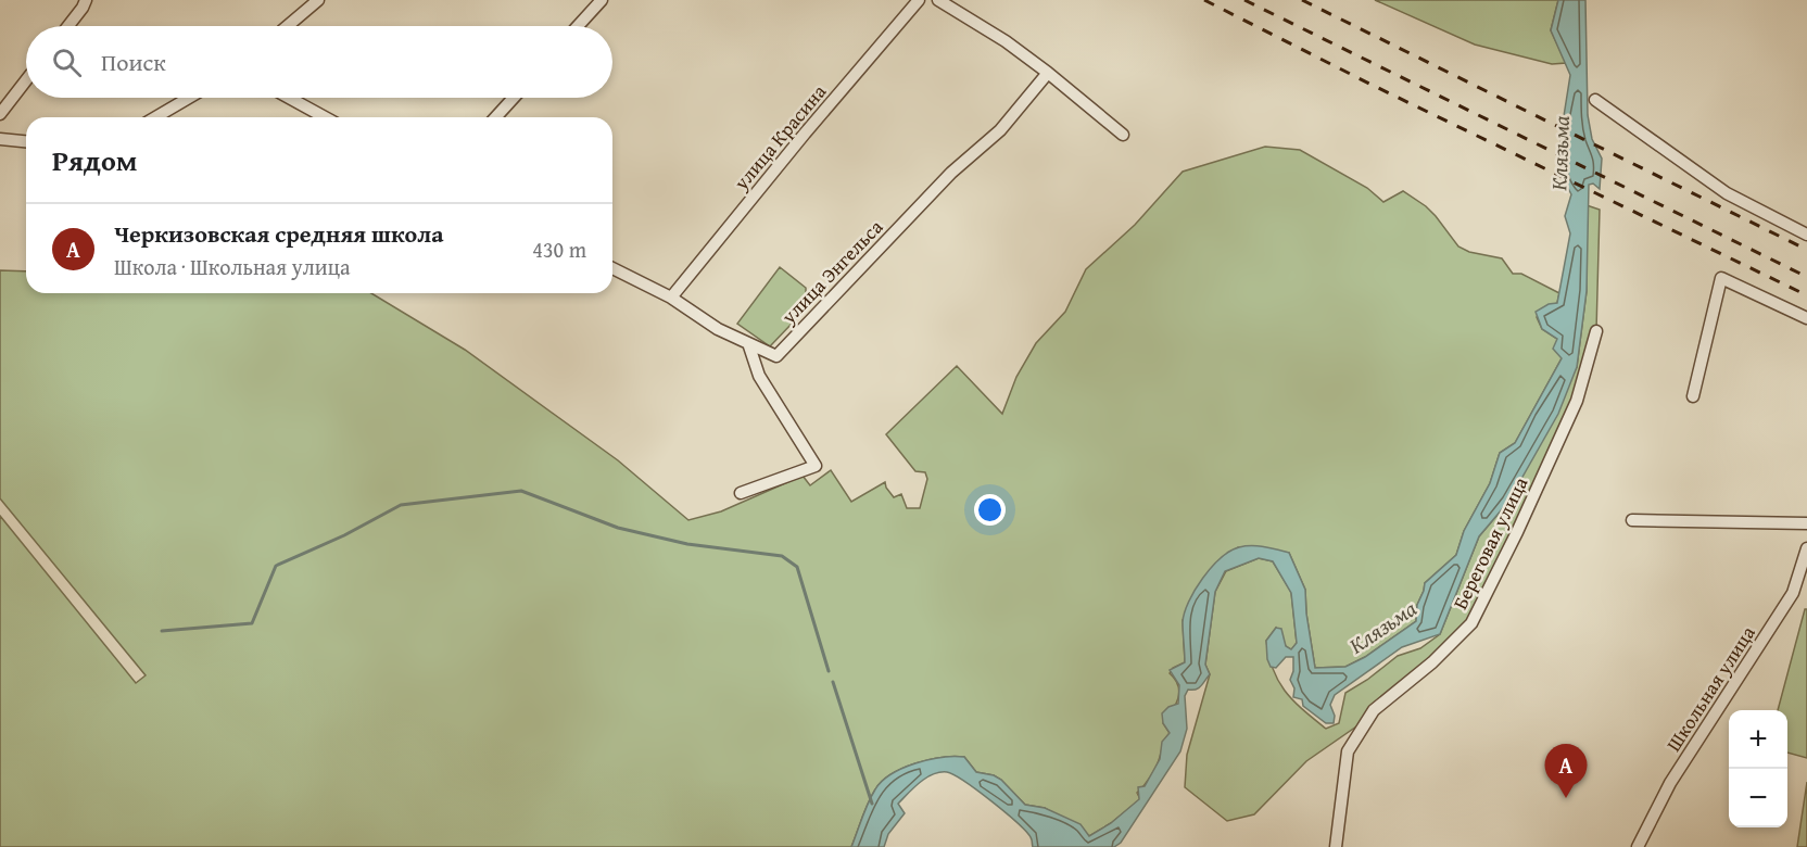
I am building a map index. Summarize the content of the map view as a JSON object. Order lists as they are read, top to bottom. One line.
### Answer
{"streets":{"street":["улица Красина","улица Энгельса","Береговая улица","Школьная улица"]},"crossings":[["улица Красина","улица Энгельса"]],"water":["Клязьма"],"page":{"search":"Поиск","heading":"Рядом","list":[{"mark":"A","name":"Черкизовская средняя школа","note":"Школа · Школьная улица","value":"430 m"}],"map_buttons":["+","−"],"pins":"A"}}
